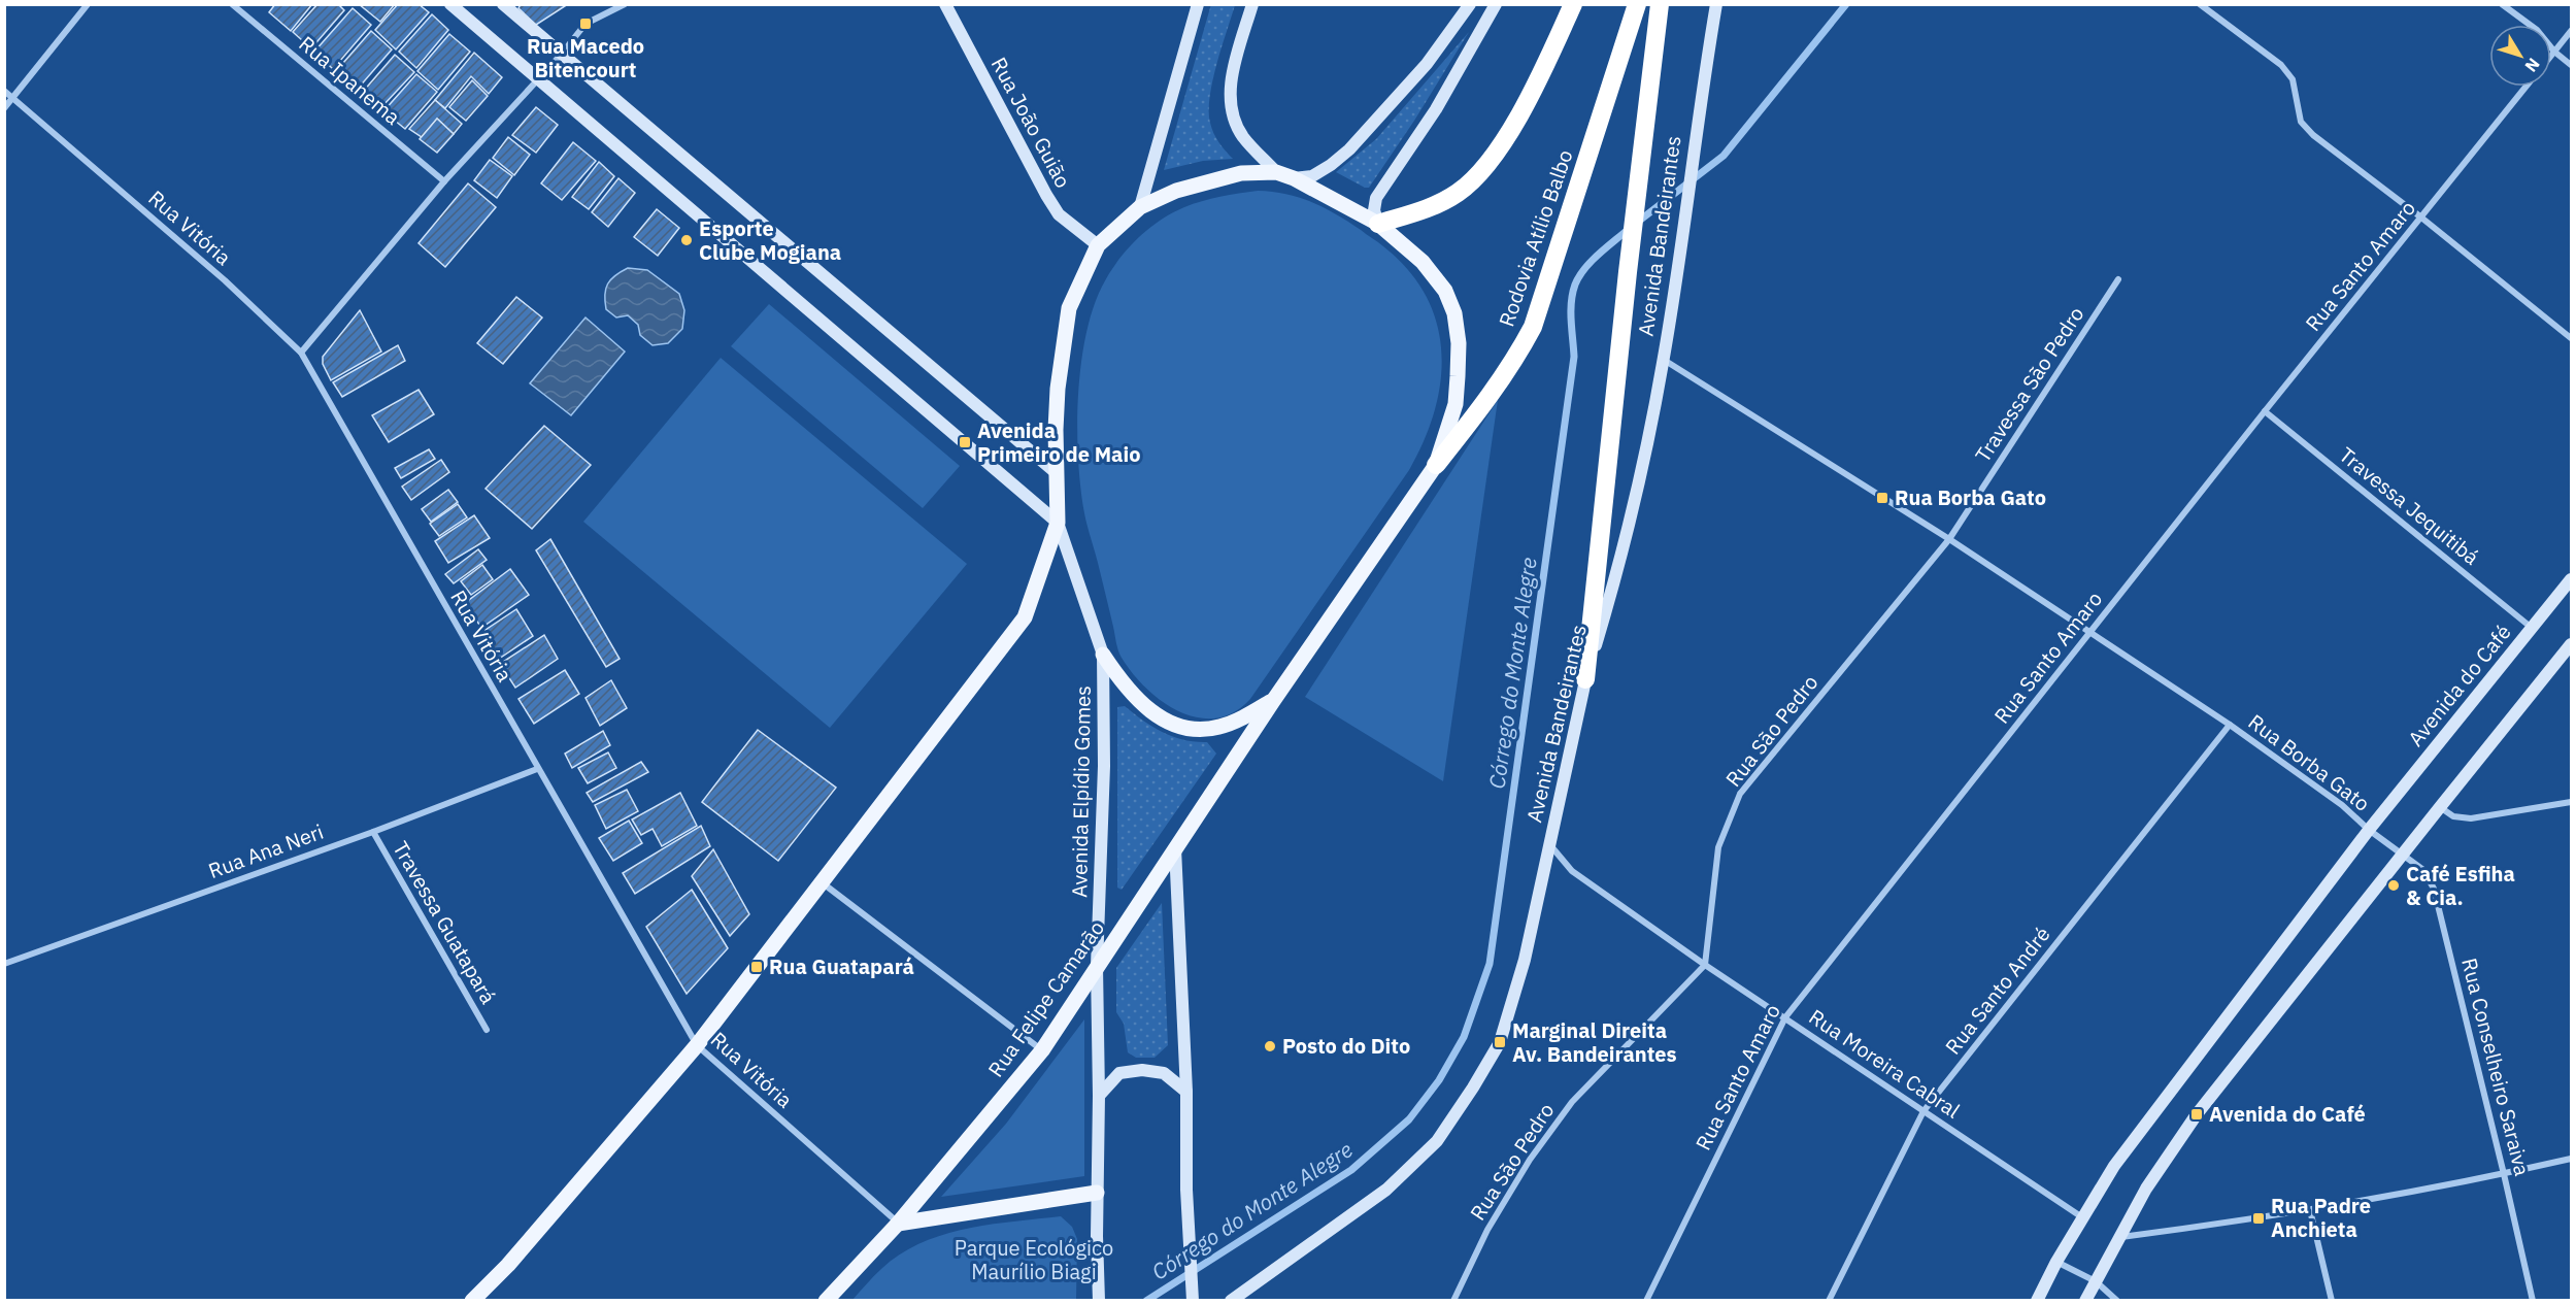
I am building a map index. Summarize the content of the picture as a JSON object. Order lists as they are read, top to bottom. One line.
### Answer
{"streets":{"highway":["Rodovia Atílio Balbo"],"main road":["Rua João Guião","Avenida Bandeirantes","Avenida do Café","Avenida Elpídio Gomes","Rua Felipe Camarão"],"street":["Rua Ipanema","Rua Vitória","Rua Santo Amaro","Travessa São Pedro","Travessa Jequitibá","Rua São Pedro","Rua Borba Gato","Rua Ana Neri","Travessa Guatapará","Rua Santo André","Rua Moreira Cabral","Rua Conselheiro Saraiva"]},"crossings":[["Rua Vitória","Rua Ana Neri"],["Rua Vitória","Rua Felipe Camarão"],["Avenida Bandeirantes","Rua Borba Gato"],["Avenida Bandeirantes","Rua Moreira Cabral"],["Rua Santo Amaro","Travessa Jequitibá"],["Rua Santo Amaro","Rua Borba Gato"],["Rua Santo Amaro","Rua Moreira Cabral"],["Travessa São Pedro","Rua São Pedro"],["Travessa São Pedro","Rua Borba Gato"],["Travessa Jequitibá","Avenida do Café"],["Avenida do Café","Rua Borba Gato"],["Avenida do Café","Rua Moreira Cabral"],["Rua São Pedro","Rua Borba Gato"],["Rua São Pedro","Rua Moreira Cabral"],["Rua Borba Gato","Rua Santo André"],["Rua Borba Gato","Rua Conselheiro Saraiva"],["Avenida Elpídio Gomes","Rua Felipe Camarão"],["Rua Ana Neri","Travessa Guatapará"],["Rua Santo André","Rua Moreira Cabral"]],"water":["Córrego do Monte Alegre"],"parks":["Parque Ecológico Maurílio Biagi"],"places":{"transit":["Rua Macedo Bitencourt","Avenida Primeiro de Maio","Rua Borba Gato","Rua Guatapará","Marginal Direita Av. Bandeirantes","Avenida do Café","Rua Padre Anchieta"],"other":["Esporte Clube Mogiana","Café Esfiha & Cia.","Posto do Dito"]},"north":"bottom right"}
